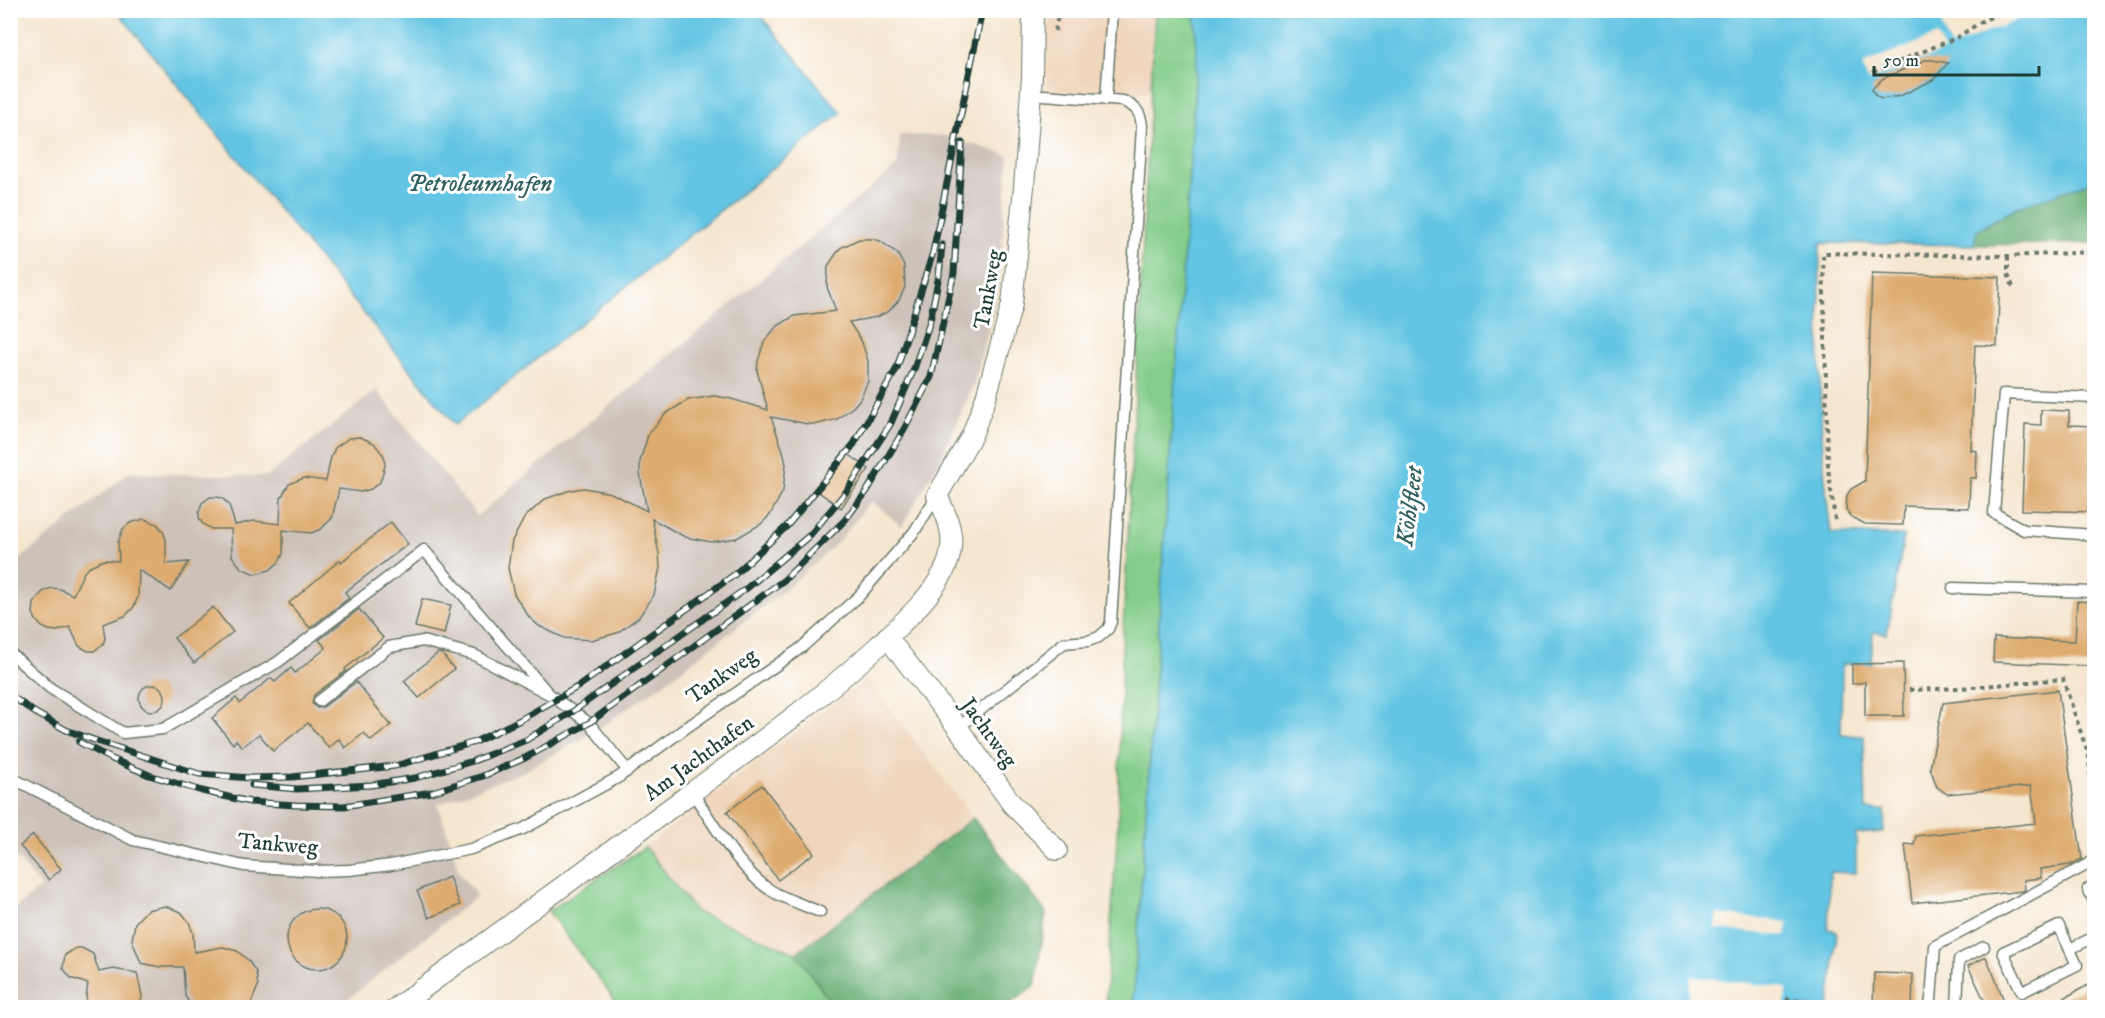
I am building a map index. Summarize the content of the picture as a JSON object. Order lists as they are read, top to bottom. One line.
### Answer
{"streets":{"street":["Tankweg","Jachtweg","Am Jachthafen"]},"crossings":[["Tankweg","Am Jachthafen"],["Jachtweg","Am Jachthafen"]],"water":["Petroleumhafen","Köhlfleet"],"scale_bar":"50 m"}
